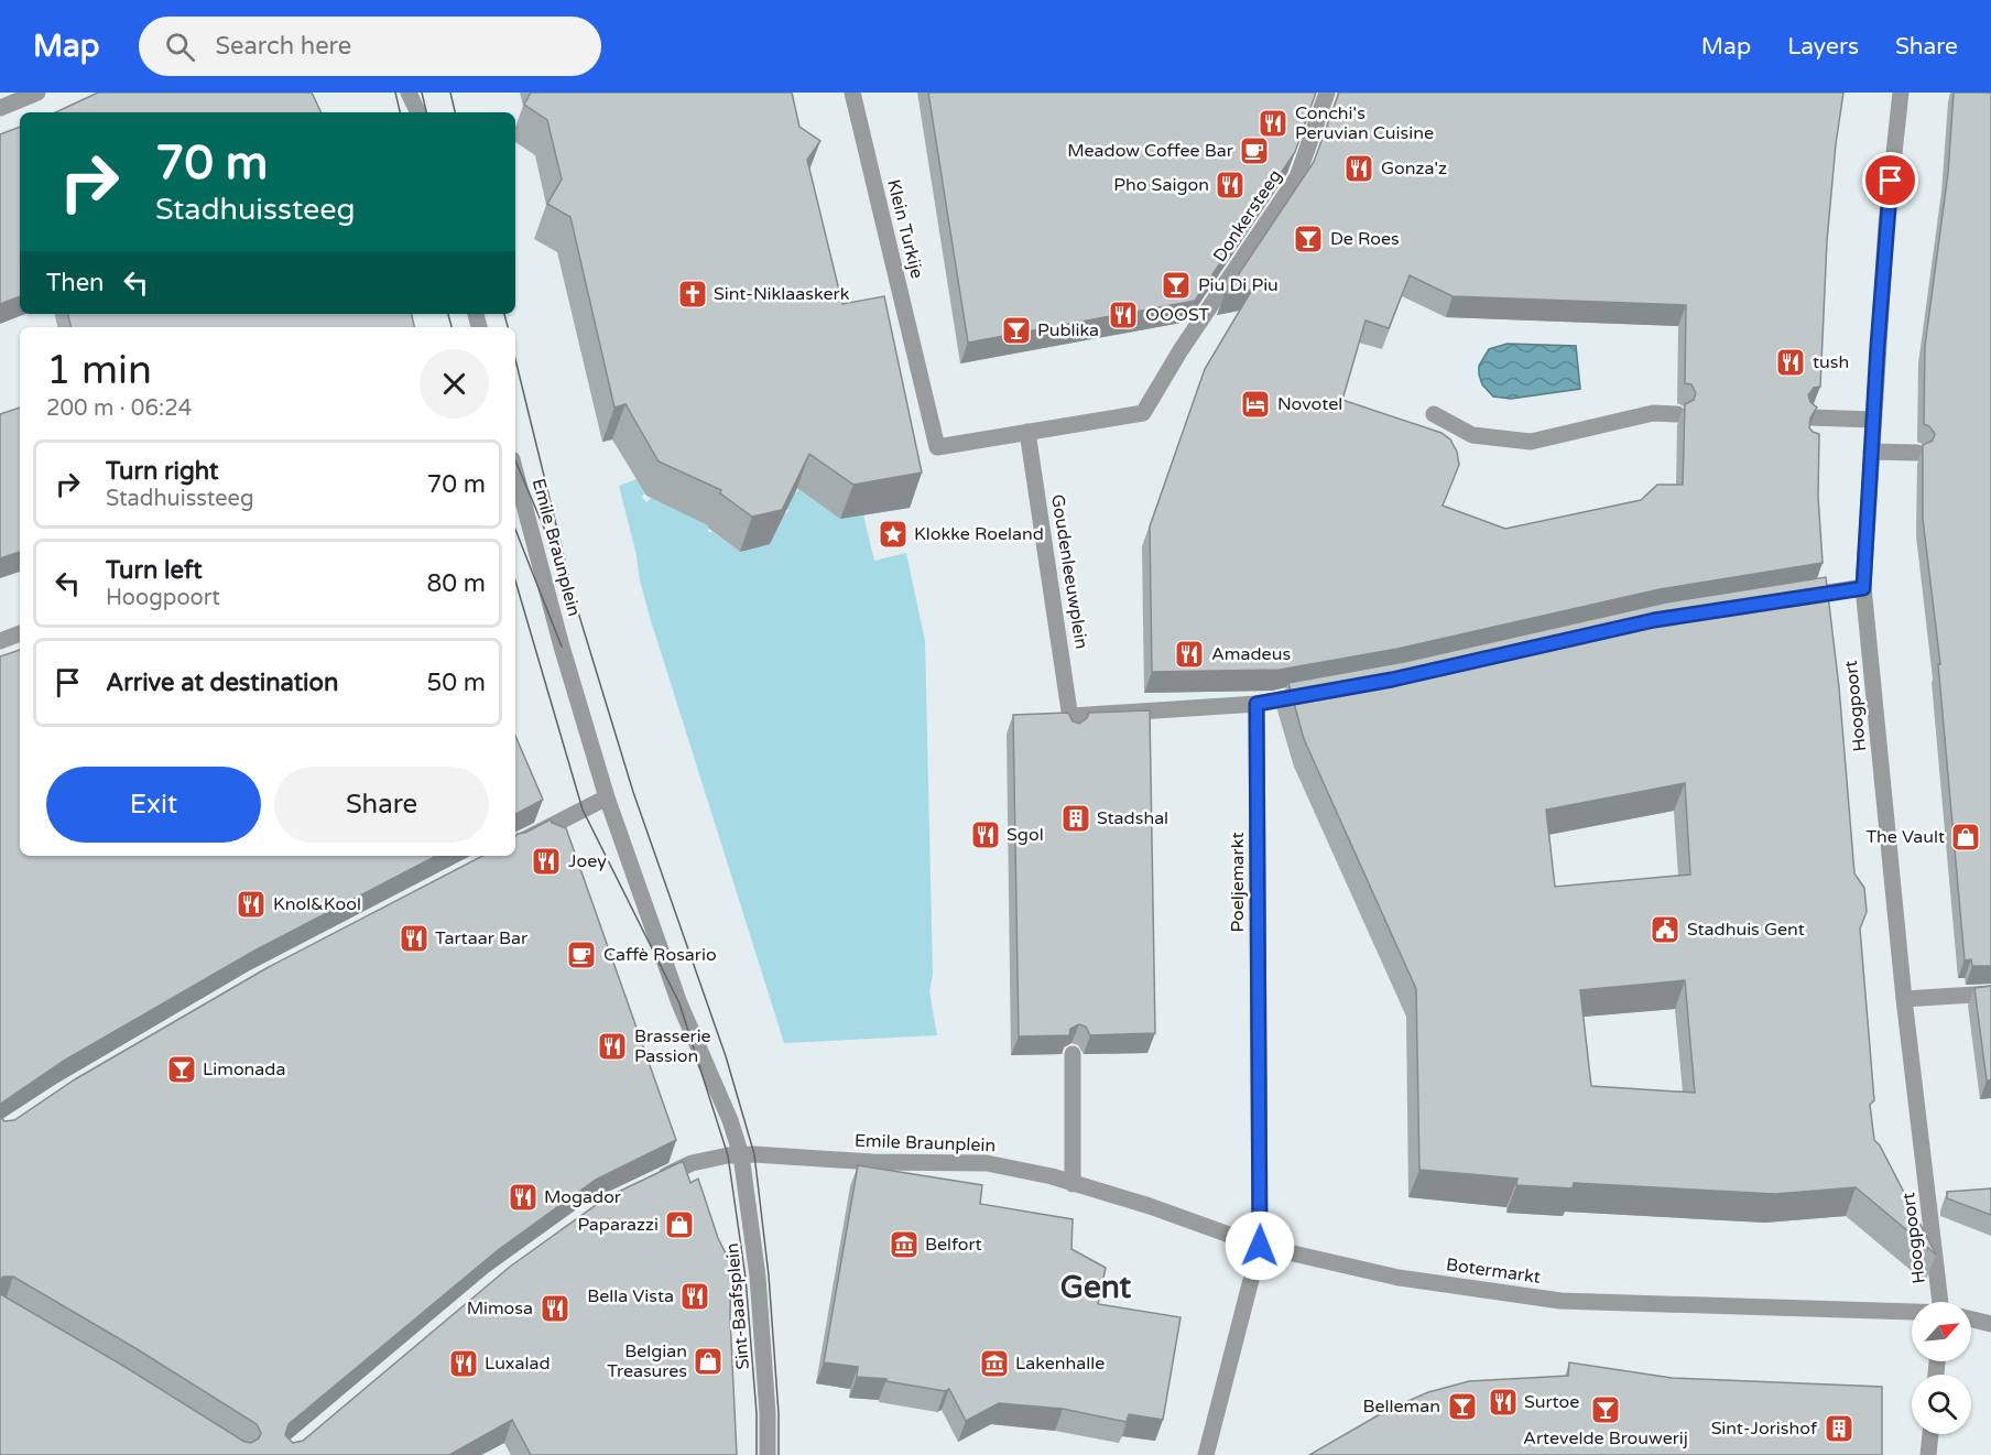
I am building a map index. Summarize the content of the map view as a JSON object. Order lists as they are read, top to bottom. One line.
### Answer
{"streets":{"street":["Donkersteeg","Klein Turkije","Emile Braunplein","Goudenleeuwplein","Hoogpoort","Poeljemarkt","Botermarkt","Sint-Baafsplein"]},"crossings":[["Donkersteeg","Klein Turkije"],["Donkersteeg","Goudenleeuwplein"],["Klein Turkije","Goudenleeuwplein"],["Emile Braunplein","Poeljemarkt"],["Emile Braunplein","Botermarkt"],["Emile Braunplein","Sint-Baafsplein"],["Goudenleeuwplein","Poeljemarkt"],["Poeljemarkt","Botermarkt"]],"districts":["Gent"],"places":{"restaurant":["Conchi's Peruvian Cuisine","Gonza'z","Pho Saigon","OOOST","tush","Amadeus","Sgol","Joey","Knol&Kool","Tartaar Bar","Brasserie Passion","Mogador","Bella Vista","Mimosa","Luxalad","Surtoe"],"cafe":["Meadow Coffee Bar","Caffè Rosario"],"bar":["De Roes","Piu Di Piu","Publika","Limonada","Belleman","Artevelde Brouwerij"],"church":["Sint-Niklaaskerk"],"hotel":["Novotel"],"place":["Klokke Roeland"],"building":["Stadshal","Sint-Jorishof"],"shop":["The Vault","Paparazzi","Belgian Treasures"],"public building":["Stadhuis Gent"],"museum":["Belfort","Lakenhalle"]},"north":"top right","page":{"header":"Map","search":"Search here","nav":["Map","Layers","Share"],"turn":["70 m","Stadhuissteeg"],"then":"Then","heading":["1 min","200 m · 06:24"],"list":[{"name":"Turn right","note":"Stadhuissteeg","value":"70 m"},{"name":"Turn left","note":"Hoogpoort","value":"80 m"},{"name":"Arrive at destination","value":"50 m"}],"buttons":["Exit","Share"]}}
